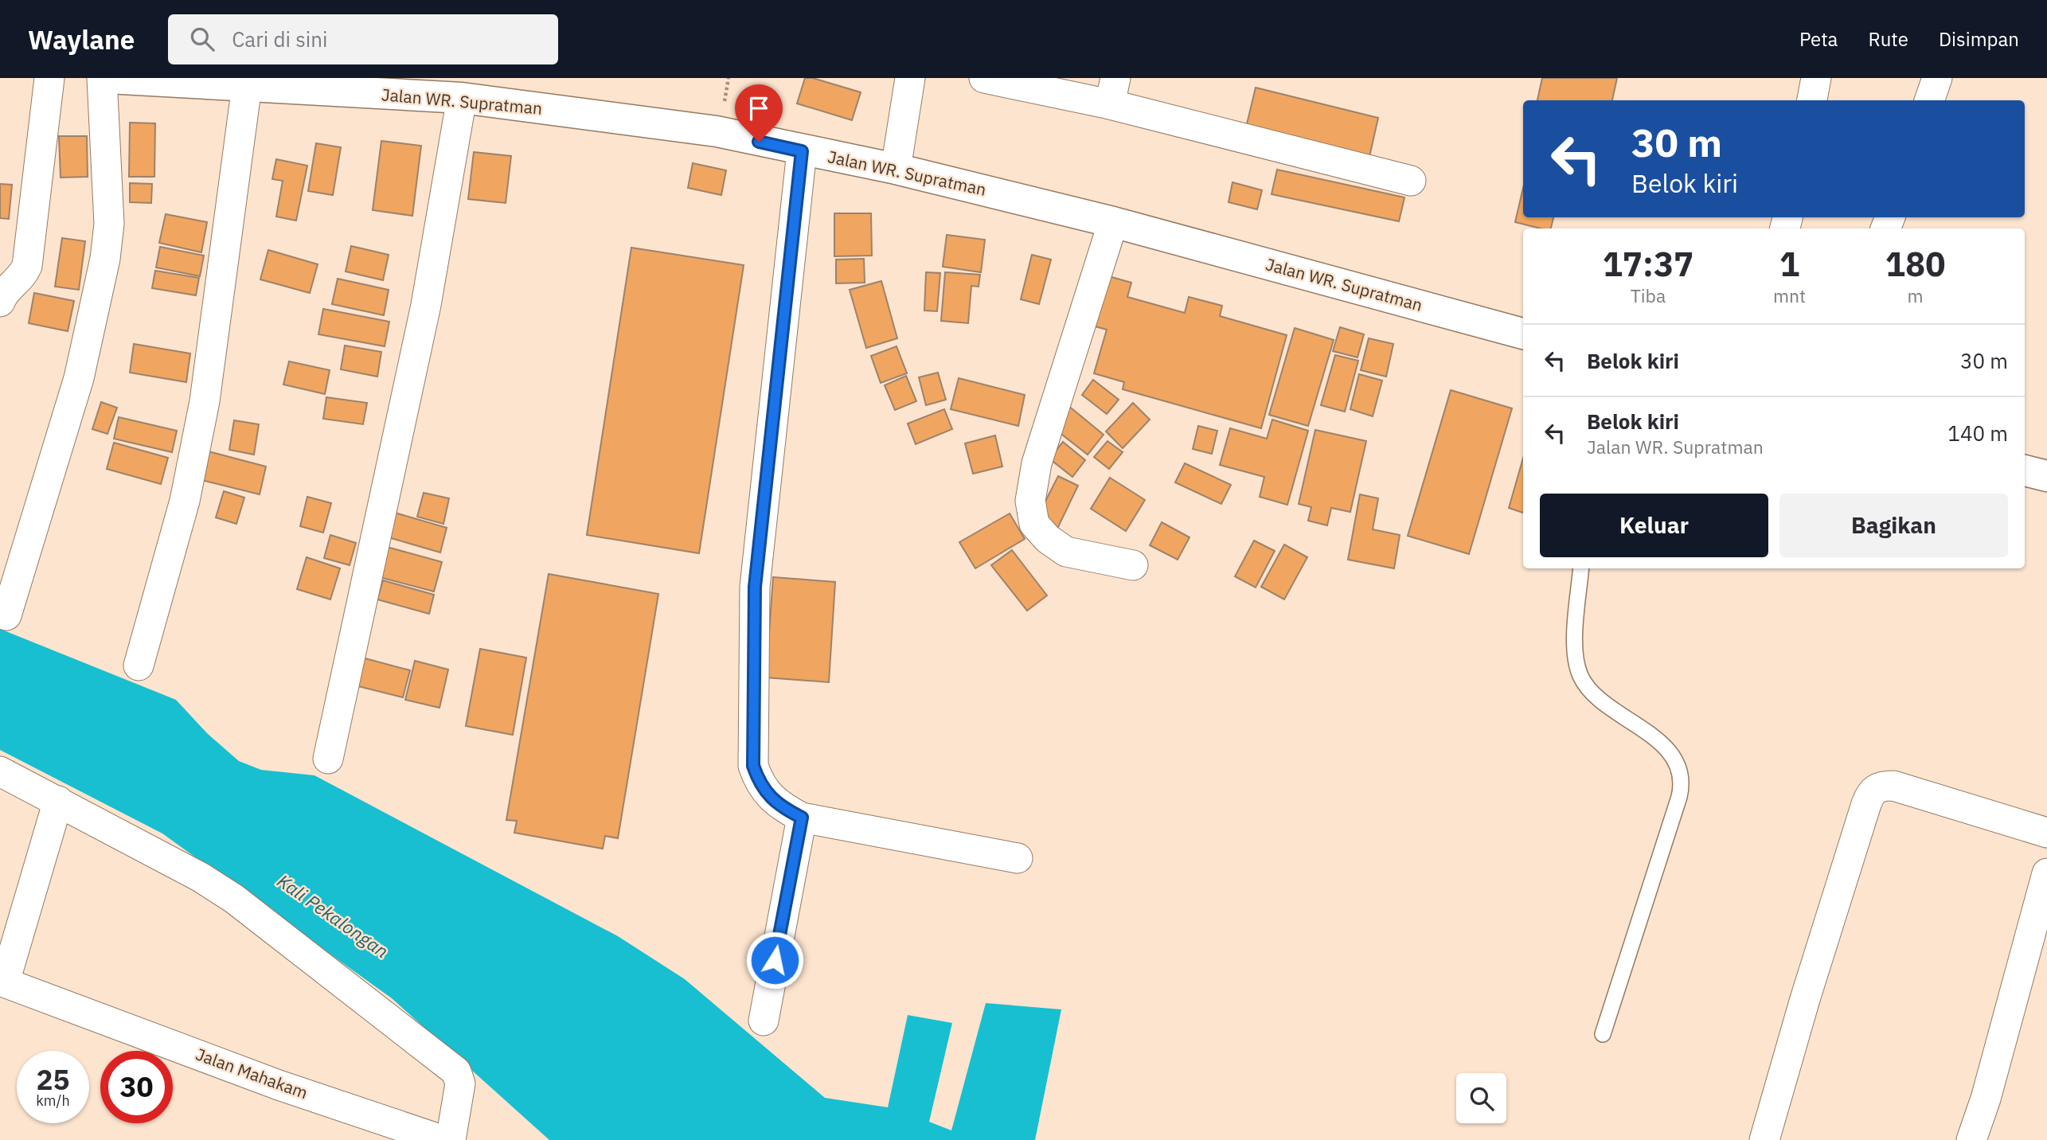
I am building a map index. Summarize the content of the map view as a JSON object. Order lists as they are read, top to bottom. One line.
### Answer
{"streets":{"street":["Jalan WR. Supratman","Jalan Mahakam"]},"water":["Kali Pekalongan"],"page":{"header":"Waylane","search":"Cari di sini","nav":["Peta","Rute","Disimpan"],"turn":["30 m","Belok kiri"],"eta":["17:37","Tiba","1","mnt","180","m"],"list":[{"name":"Belok kiri","value":"30 m"},{"name":"Belok kiri","note":"Jalan WR. Supratman","value":"140 m"}],"buttons":["Keluar","Bagikan"],"speed":"25 km/h","limit":"30"}}
